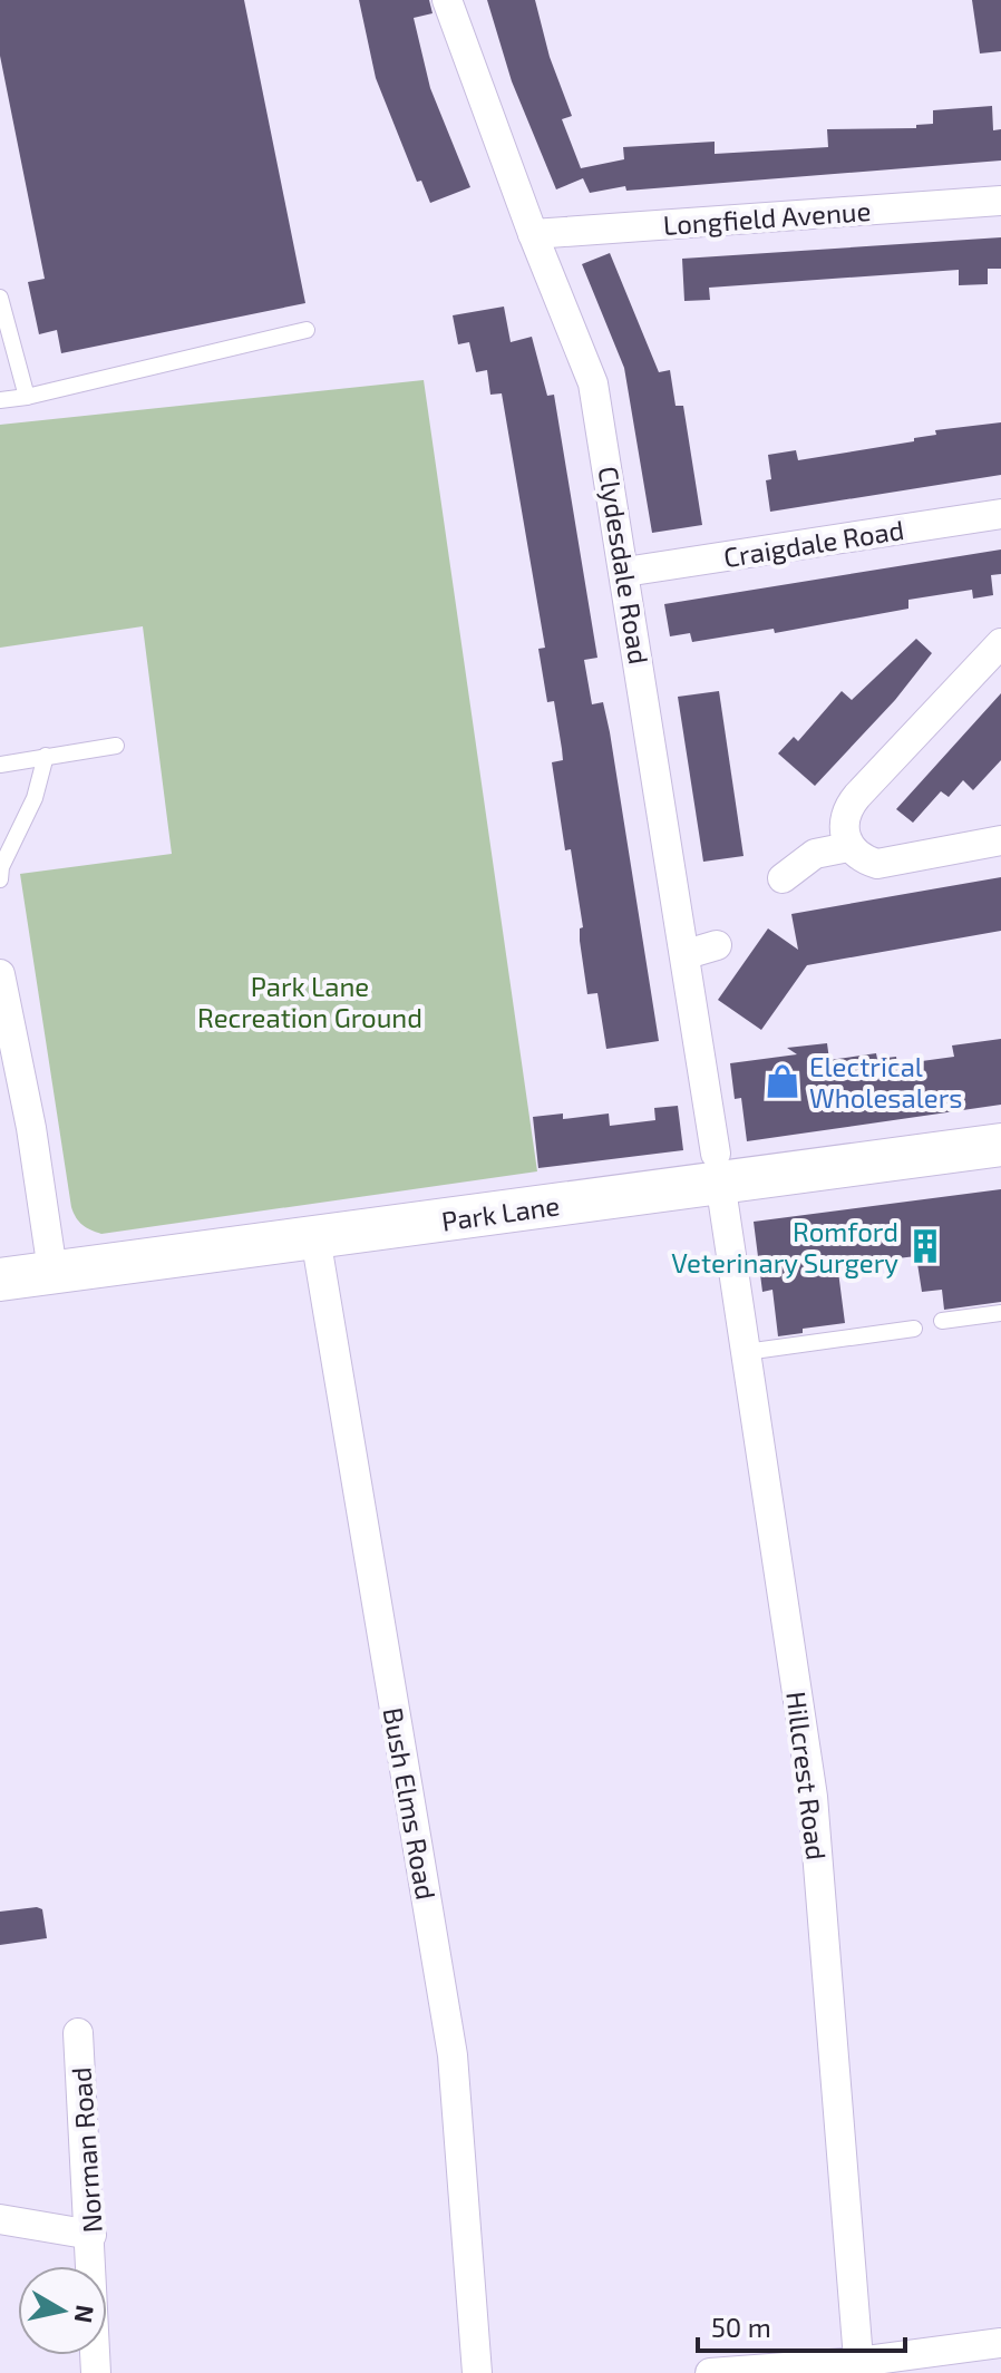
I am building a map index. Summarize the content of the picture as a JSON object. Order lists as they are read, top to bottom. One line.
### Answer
{"streets":{"street":["Longfield Avenue","Craigdale Road","Clydesdale Road","Park Lane","Hillcrest Road","Bush Elms Road","Norman Road"]},"crossings":[["Longfield Avenue","Clydesdale Road"],["Craigdale Road","Clydesdale Road"],["Clydesdale Road","Park Lane"],["Clydesdale Road","Hillcrest Road"],["Park Lane","Hillcrest Road"],["Park Lane","Bush Elms Road"]],"parks":["Park Lane Recreation Ground"],"places":{"shop":["Electrical Wholesalers"],"building":["Romford Veterinary Surgery"]},"scale_bar":"50 m","north":"right"}
